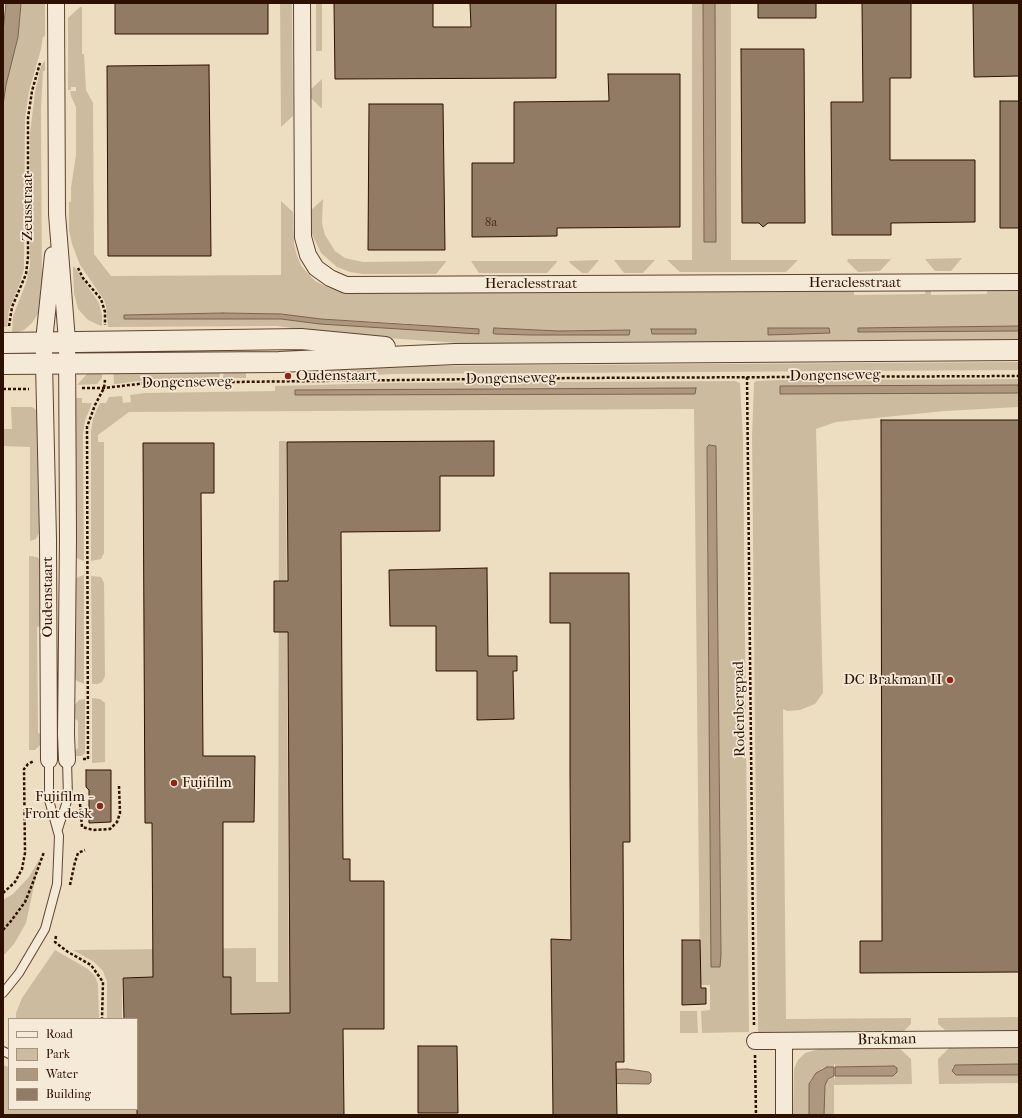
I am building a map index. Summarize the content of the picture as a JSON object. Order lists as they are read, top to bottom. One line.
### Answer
{"streets":{"street":["Zeusstraat","Heraclesstraat","Dongenseweg","Oudenstaart","Brakman"],"path":["Rodenbergpad"]},"crossings":[["Zeusstraat","Dongenseweg"],["Zeusstraat","Oudenstaart"],["Dongenseweg","Oudenstaart"],["Dongenseweg","Rodenbergpad"],["Rodenbergpad","Brakman"]],"places":["Oudenstaart","DC Brakman II","Fujifilm","Fujifilm - Front desk"],"house_numbers":["8a"],"legend":["Road","Park","Water","Building"]}
